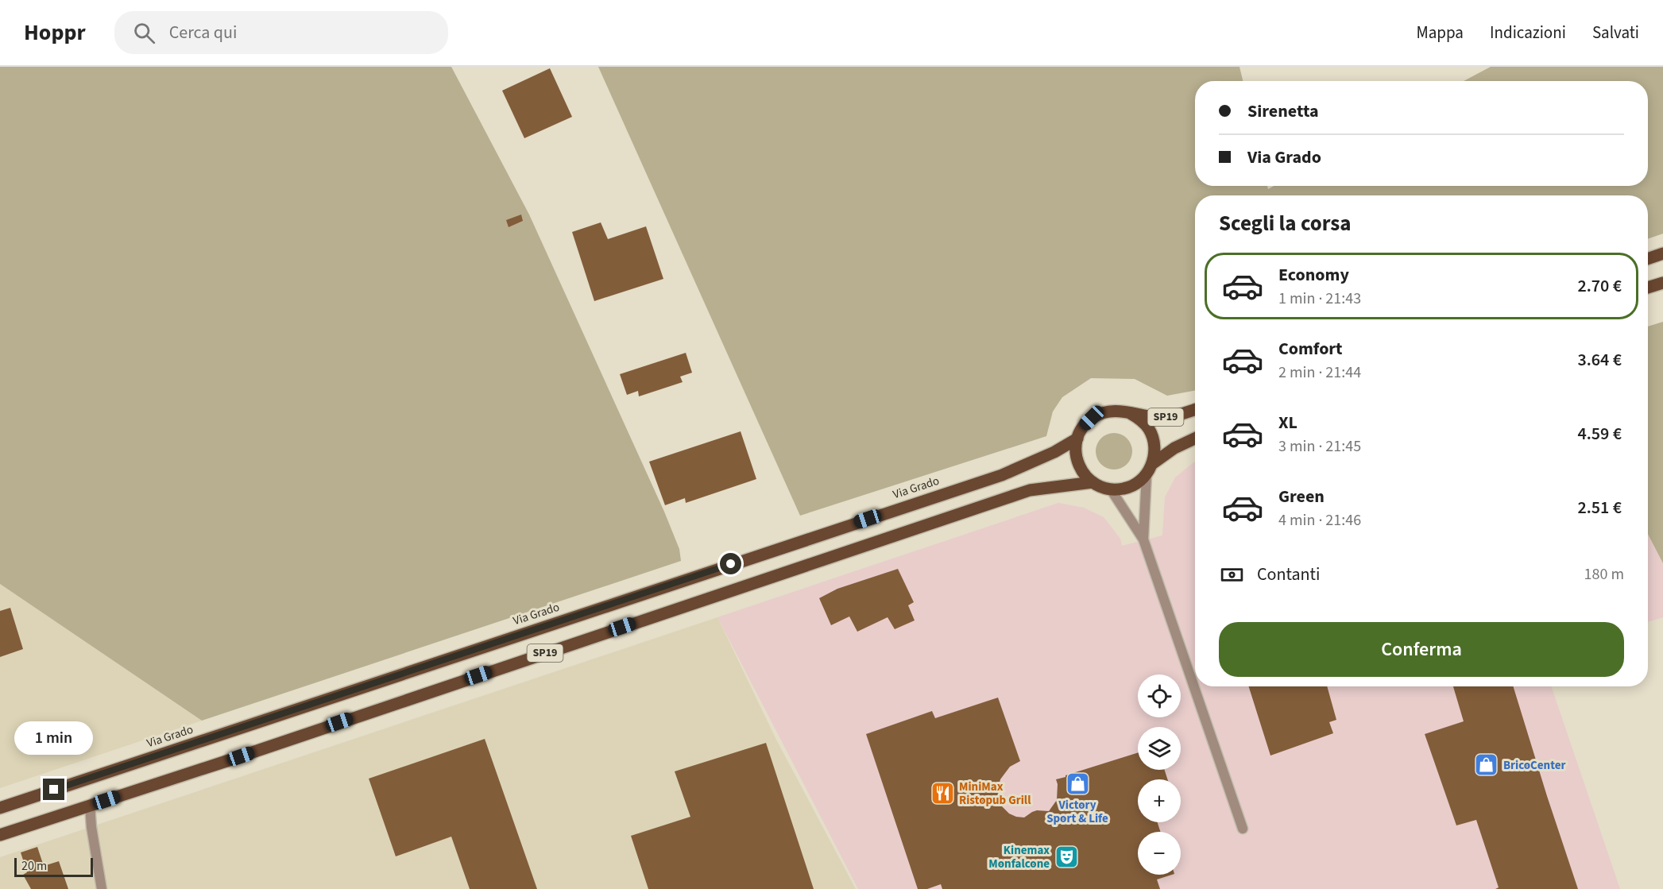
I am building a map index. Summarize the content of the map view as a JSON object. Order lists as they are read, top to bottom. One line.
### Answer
{"streets":{"main road":["SP19","Via Grado"]},"crossings":[["SP19","Via Grado"]],"places":{"shop":["BricoCenter","Victory Sport & Life"],"restaurant":["MiniMax Ristopub Grill"],"theatre":["Kinemax Monfalcone"]},"scale_bar":"20 m","page":{"header":"Hoppr","search":"Cerca qui","nav":["Mappa","Indicazioni","Salvati"],"banner":["Sirenetta","Via Grado"],"heading":"Scegli la corsa","list":[{"name":"Economy","note":"1 min · 21:43","value":"2.70 €"},{"name":"Comfort","note":"2 min · 21:44","value":"3.64 €"},{"name":"XL","note":"3 min · 21:45","value":"4.59 €"},{"name":"Green","note":"4 min · 21:46","value":"2.51 €"}],"pay":["Contanti","180 m"],"buttons":"Conferma","map_buttons":["+","−"],"bubble":"1 min","scale":"20 m"}}
